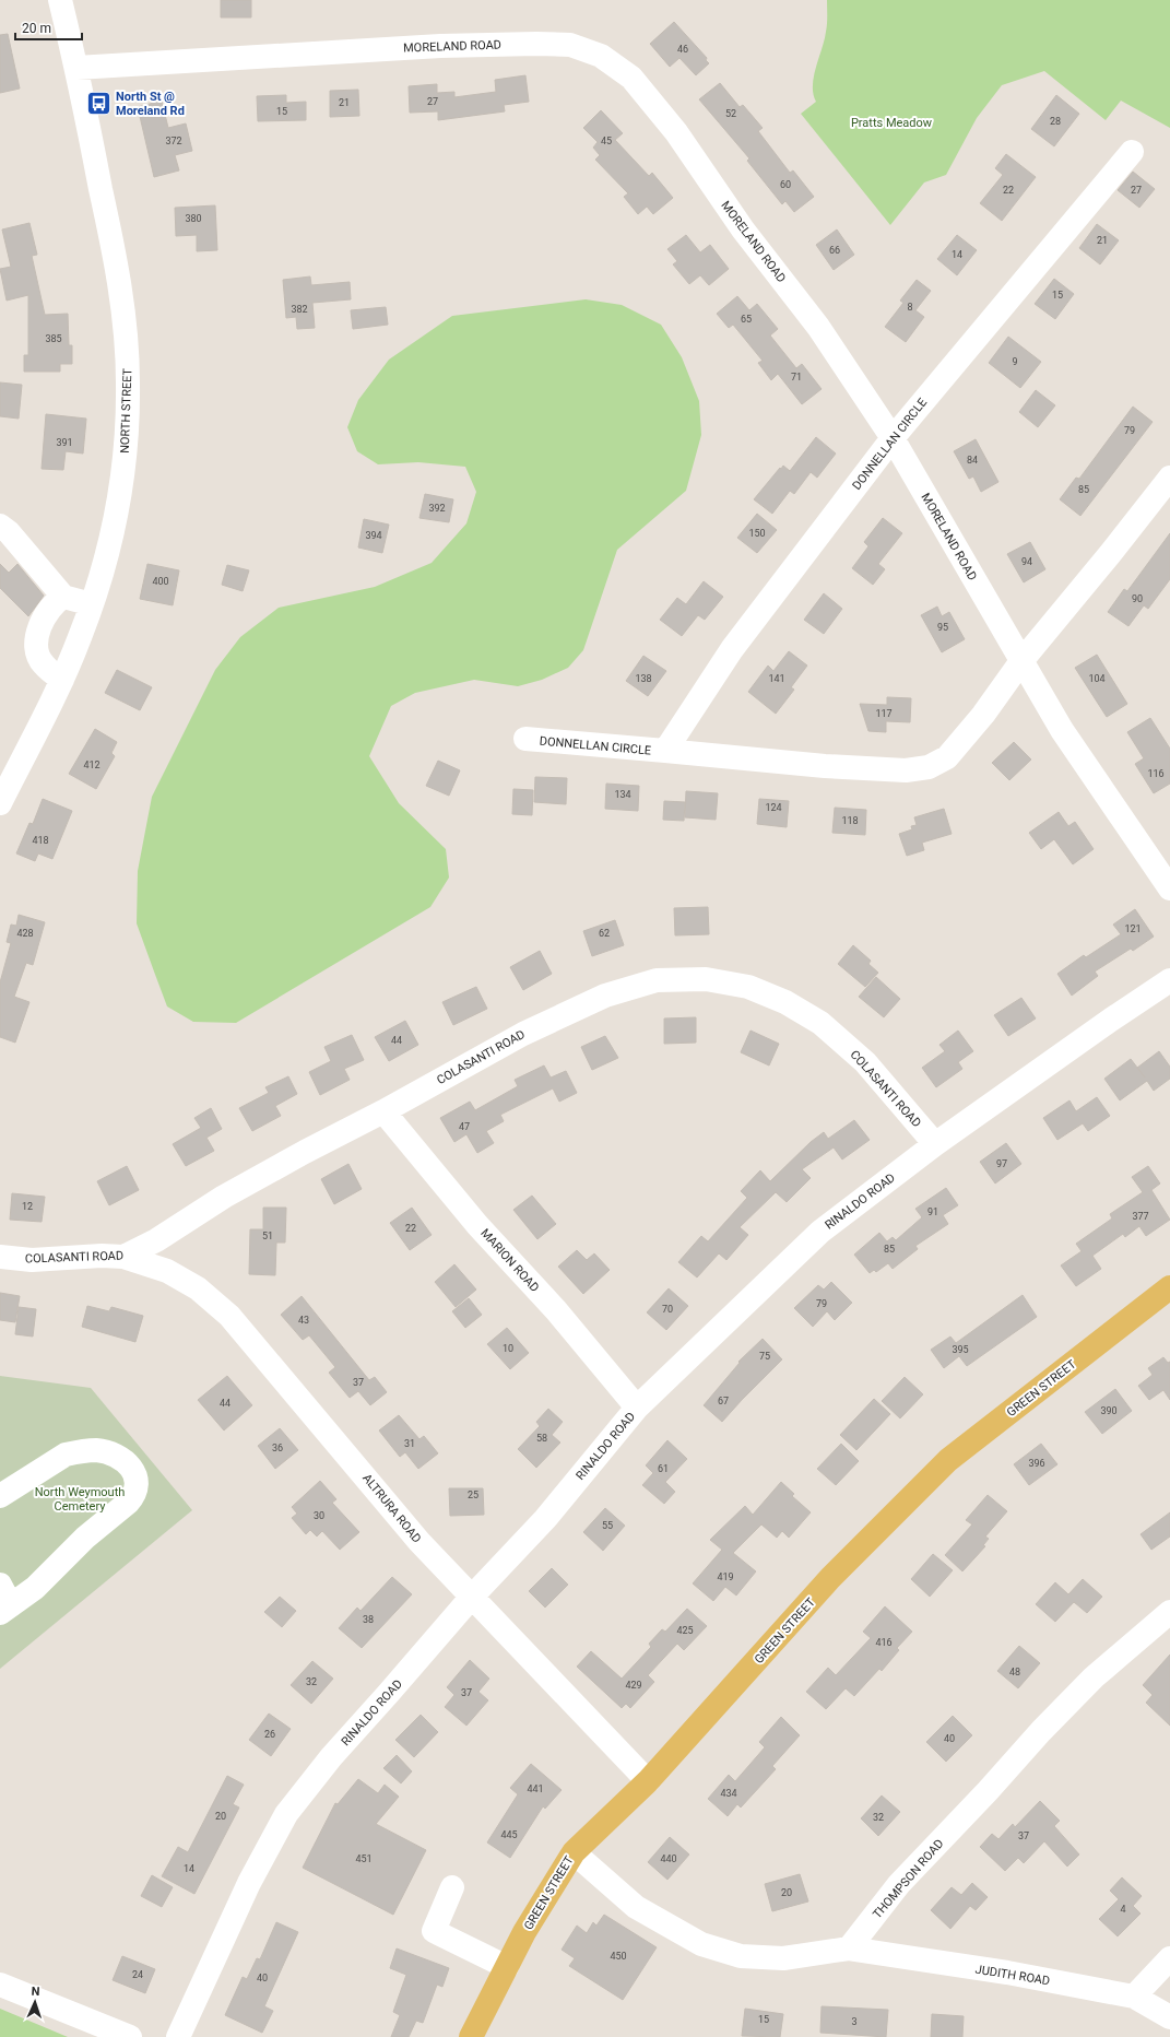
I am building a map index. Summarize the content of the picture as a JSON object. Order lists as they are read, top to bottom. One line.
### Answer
{"streets":{"main road":["GREEN STREET"],"street":["MORELAND ROAD","NORTH STREET","DONNELLAN CIRCLE","COLASANTI ROAD","RINALDO ROAD","MARION ROAD","ALTRURA ROAD","THOMPSON ROAD","JUDITH ROAD"]},"crossings":[["MORELAND ROAD","NORTH STREET"],["MORELAND ROAD","DONNELLAN CIRCLE"],["COLASANTI ROAD","RINALDO ROAD"],["COLASANTI ROAD","MARION ROAD"],["COLASANTI ROAD","ALTRURA ROAD"],["RINALDO ROAD","MARION ROAD"],["RINALDO ROAD","ALTRURA ROAD"],["GREEN STREET","ALTRURA ROAD"],["THOMPSON ROAD","JUDITH ROAD"]],"parks":["Pratts Meadow","North Weymouth Cemetery"],"places":{"bus stop":["North St @ Moreland Rd"]},"house_numbers":["46","27","21","15","52","28","372","45","60","22","27","380","21","66","14","15","8","382","65","385","9","71","79","391","84","85","392","150","394","94","400","90","95","138","141","104","117","412","116","134","124","118","418","121","428","62","44","47","97","12","91","377","22","51","85","79","70","43","10","395","75","37","67","44","390","58","31","36","396","61","25","30","55","419","38","425","416","48","32","429","37","26","40","441","434","20","32","445","37","451","440","14","20","4","450","24","40","15","3"],"scale_bar":"20 m","north":"top"}
